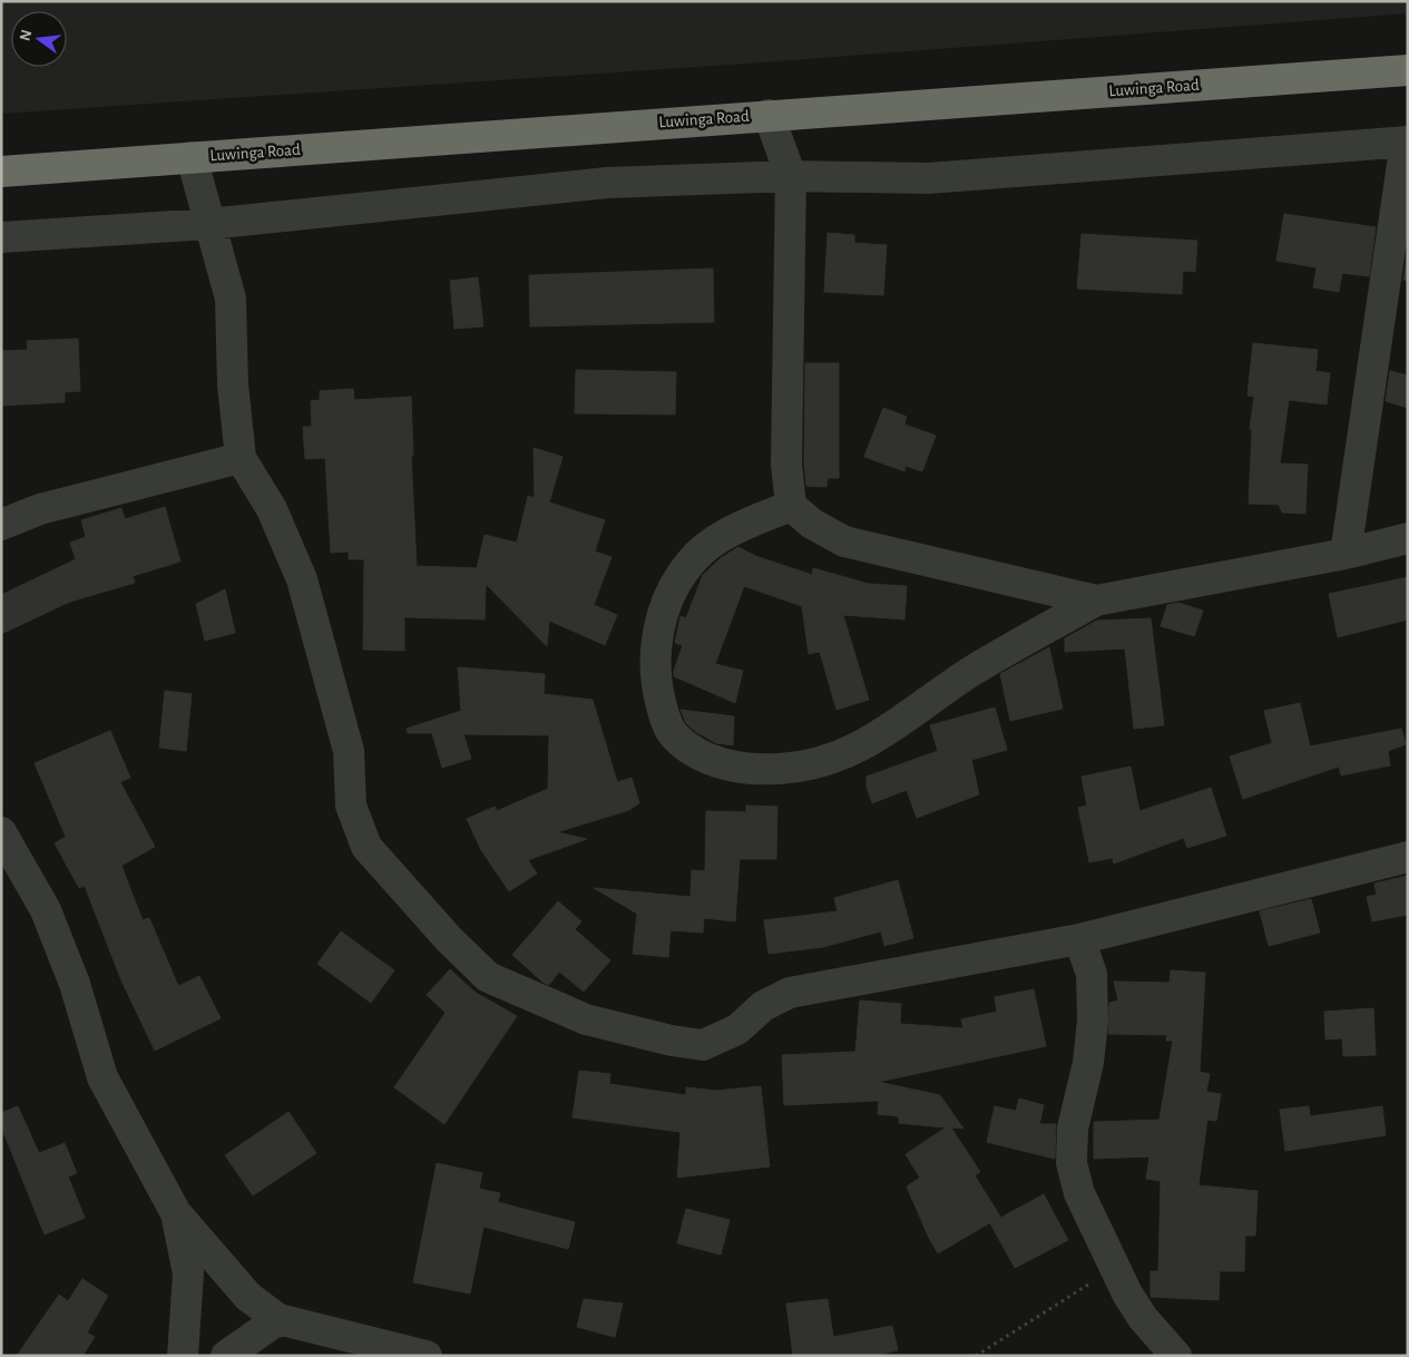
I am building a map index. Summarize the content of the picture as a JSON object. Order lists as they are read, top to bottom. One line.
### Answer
{"streets":{"highway":["Luwinga Road"]},"north":"left"}
